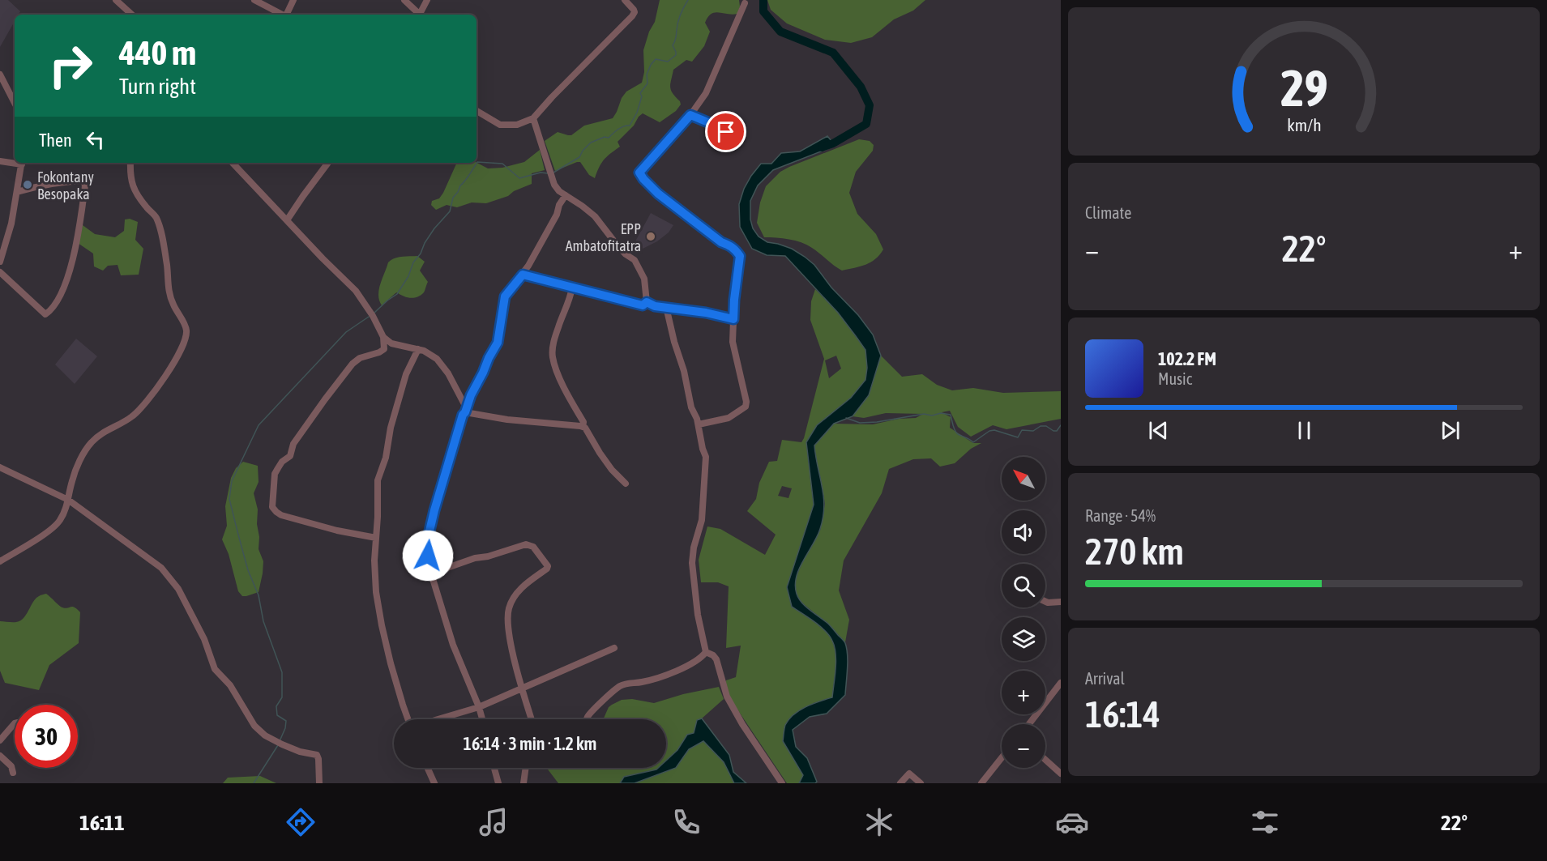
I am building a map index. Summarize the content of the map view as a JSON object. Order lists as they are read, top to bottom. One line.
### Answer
{"places":["Fokontany Besopaka","EPP Ambatofitatra"],"north":"top left","page":{"turn":["440 m","Turn right"],"then":"Then","tile":["Climate",["Range · 54%","270 km"],["Arrival","16:14"]],"heat":["−","22°","+"],"song":["102.2 FM","Music"],"map_buttons":["+","−"],"limit":"30","trip":"16:14 · 3 min · 1.2 km","tabs":["16:11","22°"],"gauge":["29","km/h"]}}
